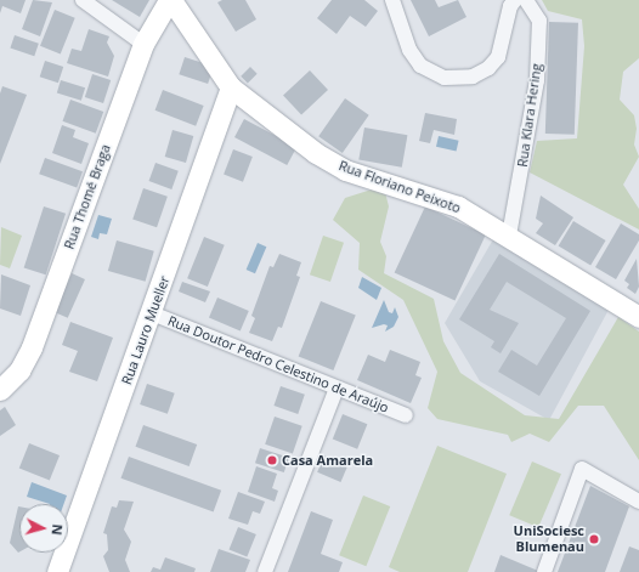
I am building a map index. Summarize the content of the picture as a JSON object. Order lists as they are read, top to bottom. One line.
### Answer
{"streets":{"street":["Rua Klara Hering","Rua Floriano Peixoto","Rua Thomé Braga","Rua Lauro Mueller","Rua Doutor Pedro Celestino de Araújo"]},"crossings":[["Rua Klara Hering","Rua Floriano Peixoto"],["Rua Floriano Peixoto","Rua Thomé Braga"],["Rua Floriano Peixoto","Rua Lauro Mueller"],["Rua Lauro Mueller","Rua Doutor Pedro Celestino de Araújo"]],"places":["Casa Amarela","UniSociesc Blumenau"],"north":"right"}
